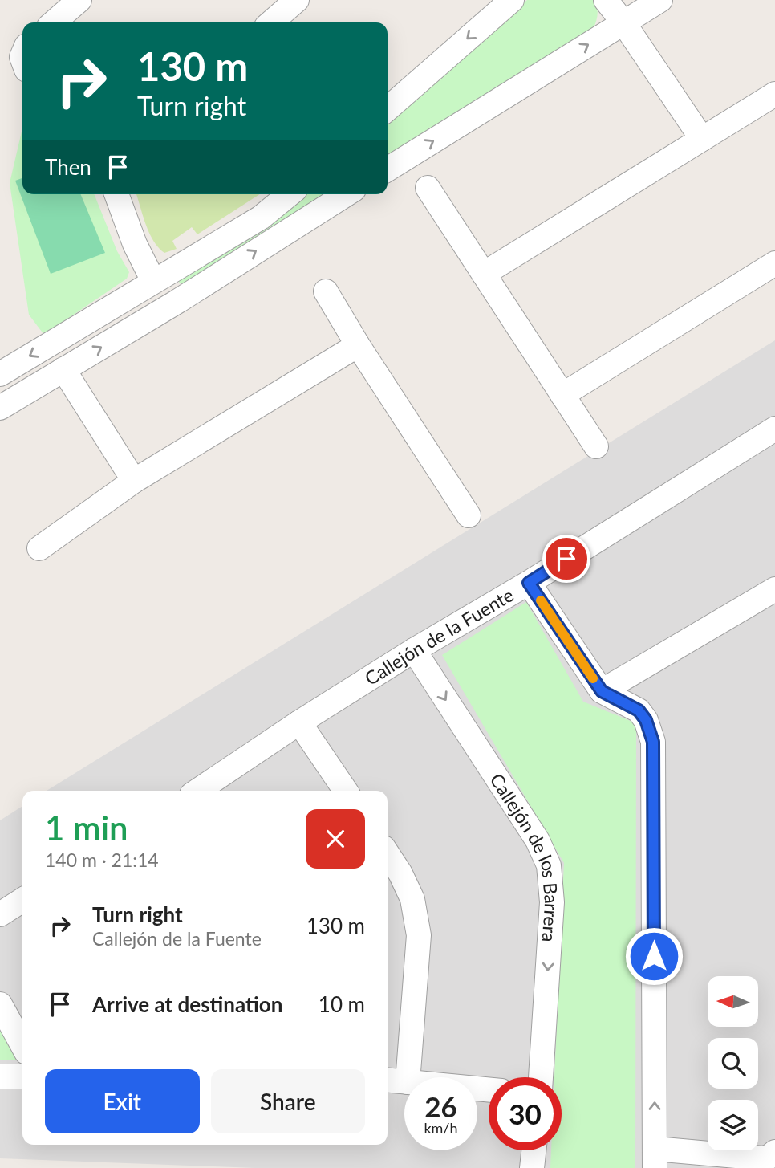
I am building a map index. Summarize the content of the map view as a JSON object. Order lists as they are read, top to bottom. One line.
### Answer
{"streets":{"street":["Callejón de la Fuente","Callejón de los Barrera"]},"crossings":[["Callejón de la Fuente","Callejón de los Barrera"]],"north":"left","page":{"turn":["130 m","Turn right"],"then":"Then","heading":["1 min","140 m · 21:14"],"list":[{"name":"Turn right","note":"Callejón de la Fuente","value":"130 m"},{"name":"Arrive at destination","value":"10 m"}],"buttons":["Exit","Share"],"speed":"26 km/h","limit":"30"}}
